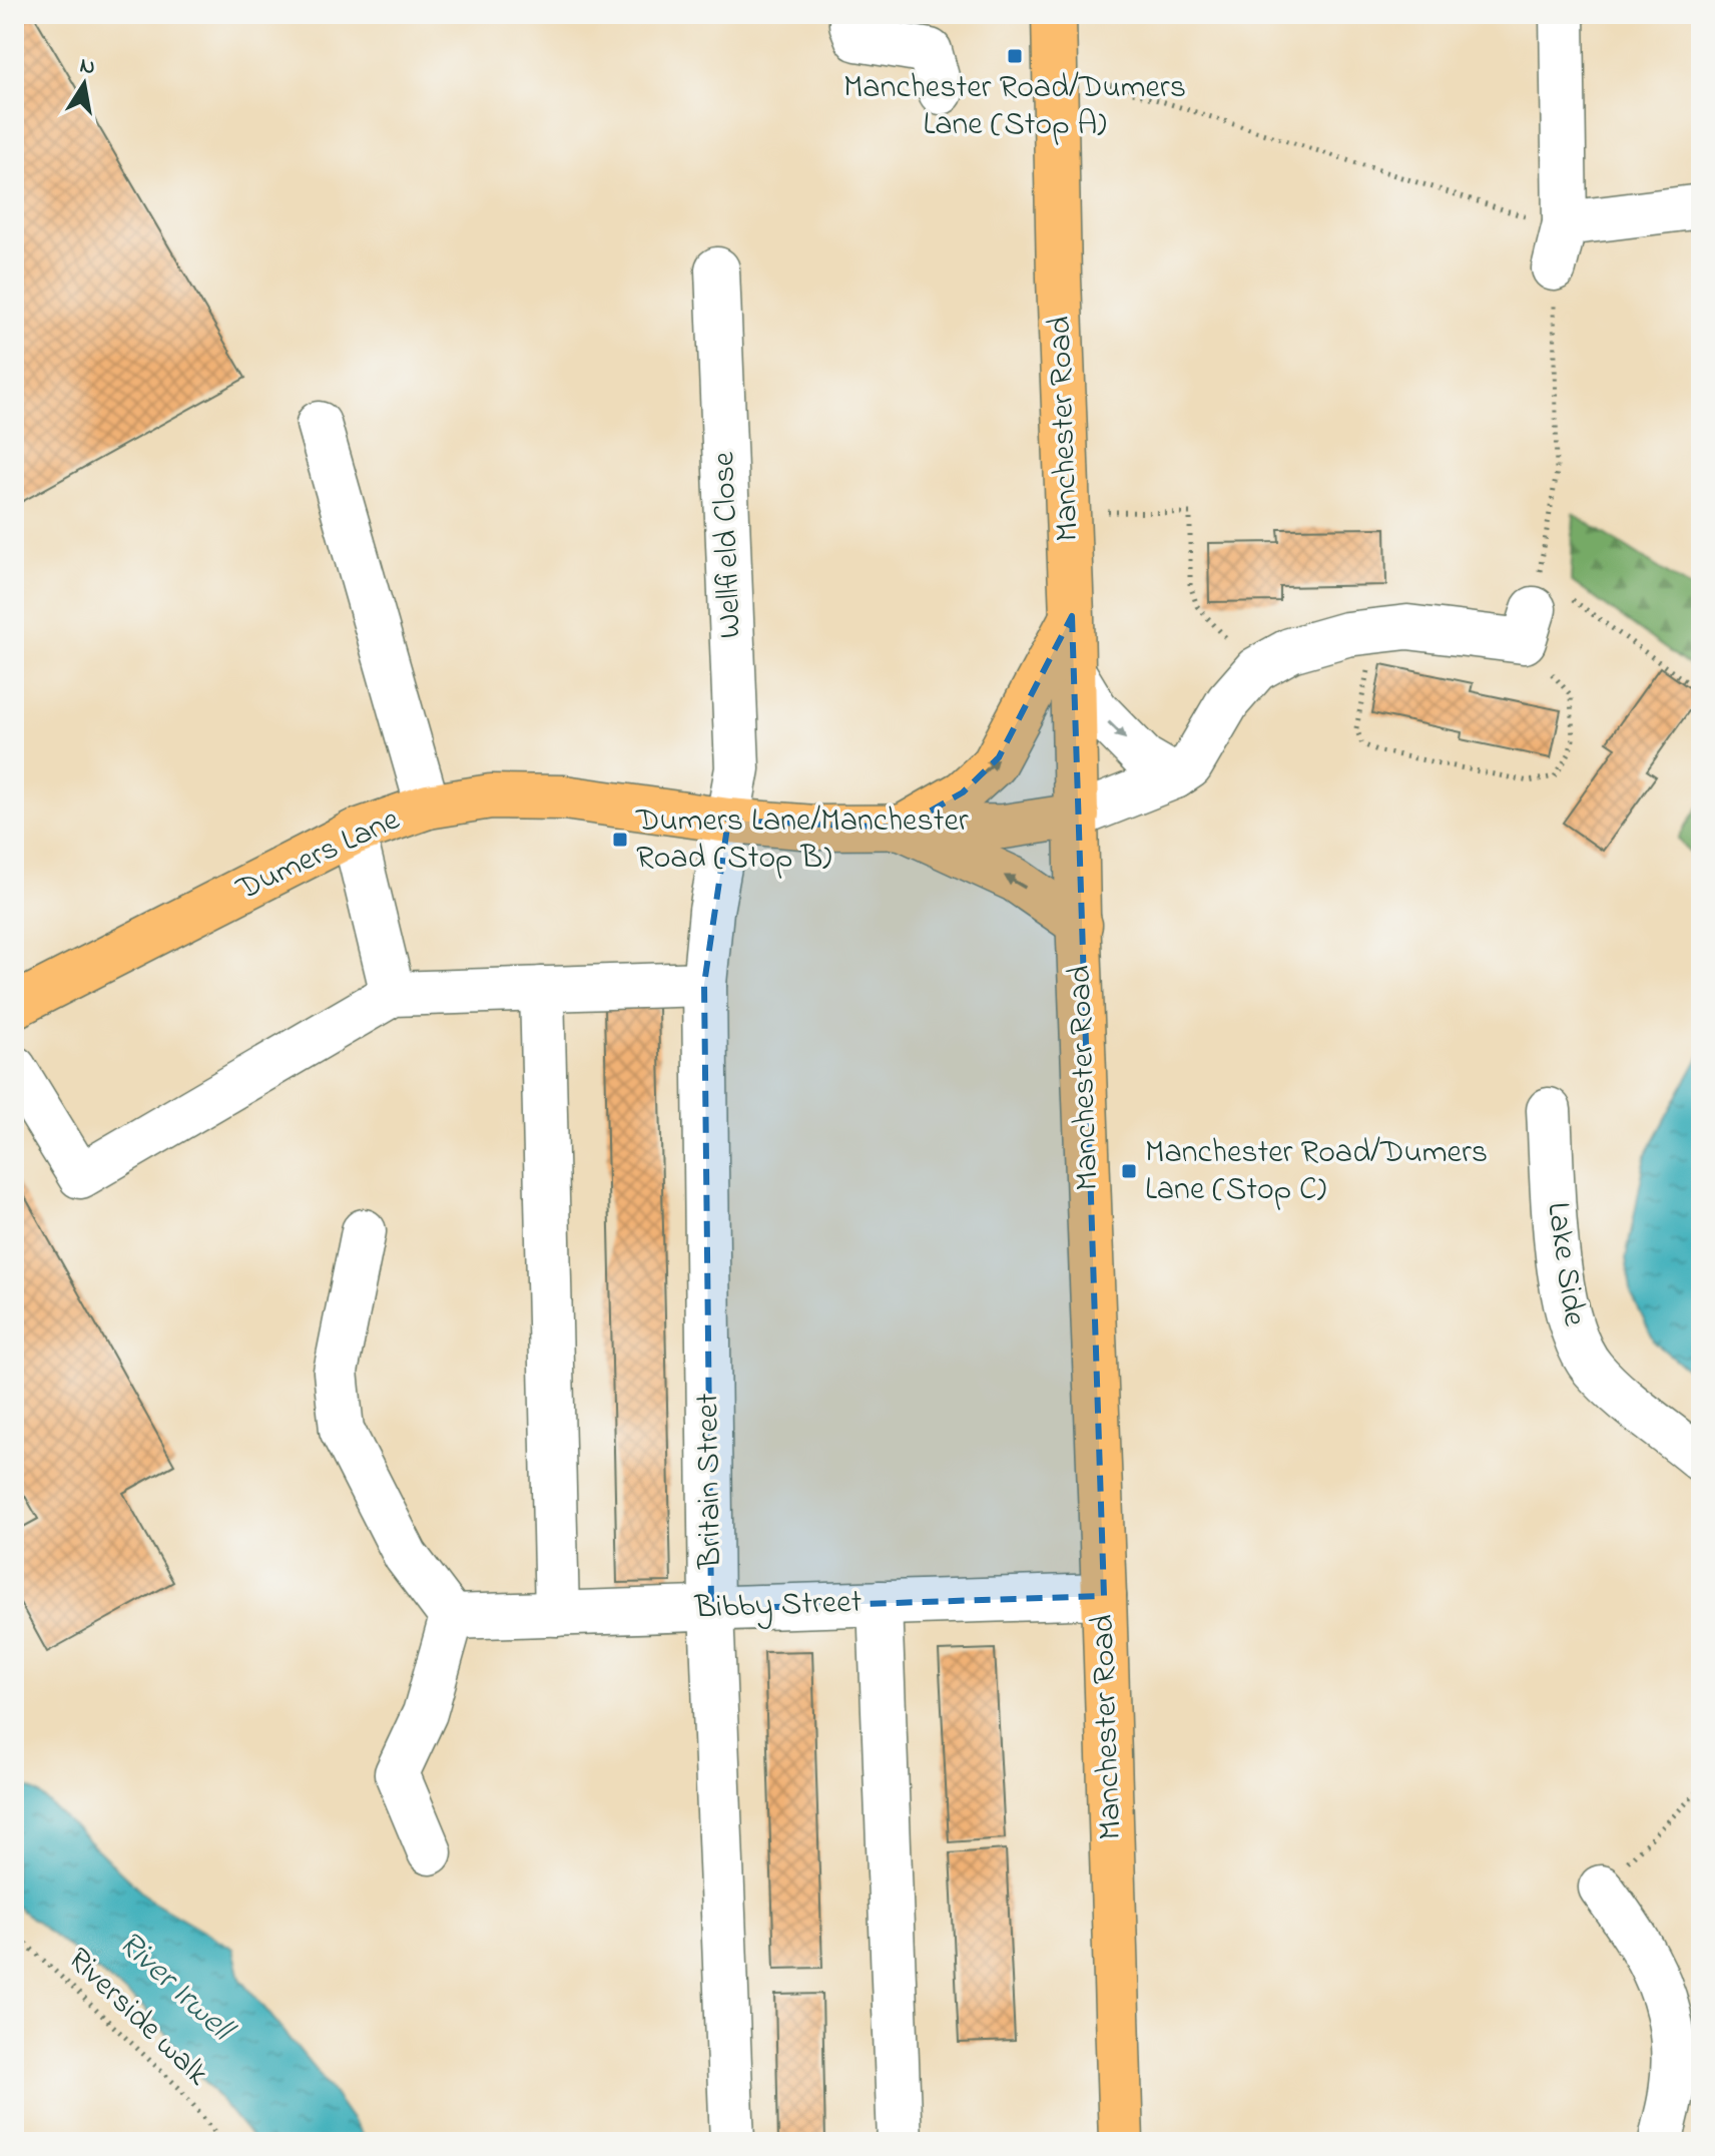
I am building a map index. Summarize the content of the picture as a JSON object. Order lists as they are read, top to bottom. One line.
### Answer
{"streets":{"main road":["Manchester Road","Dumers Lane"],"street":["Wellfield Close","Lake Side","Britain Street","Bibby Street"],"path":["Riverside walk"]},"crossings":[["Manchester Road","Dumers Lane"],["Manchester Road","Bibby Street"],["Wellfield Close","Dumers Lane"],["Wellfield Close","Britain Street"],["Dumers Lane","Britain Street"],["Britain Street","Bibby Street"]],"water":["River Irwell"],"places":{"transit":["Manchester Road/Dumers Lane (Stop A)","Dumers Lane/Manchester Road (Stop B)","Manchester Road/Dumers Lane (Stop C)"]},"north":"top"}
